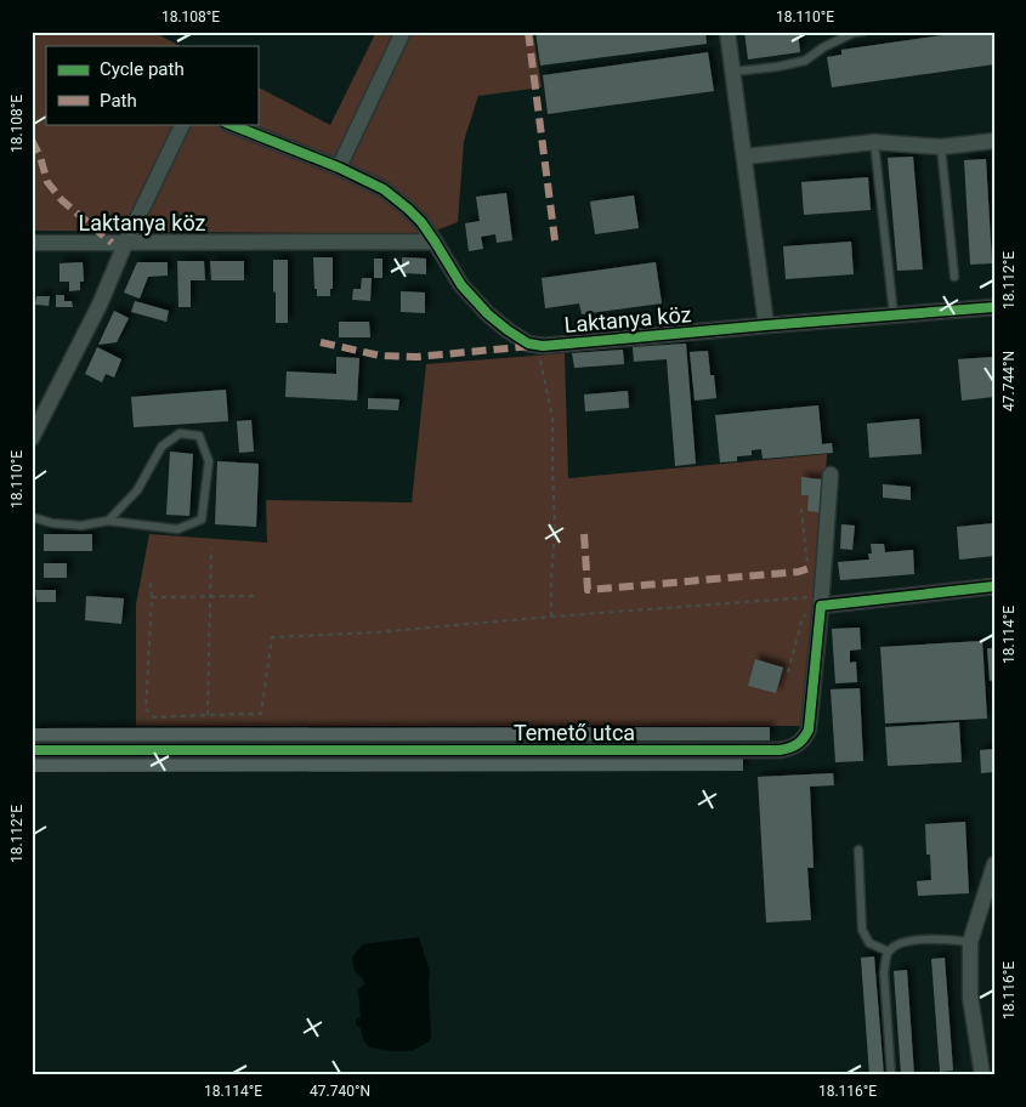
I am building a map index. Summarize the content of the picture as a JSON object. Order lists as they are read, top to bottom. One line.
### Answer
{"streets":{"street":["Laktanya köz","Temető utca"]},"legend":["Cycle path","Path"],"coordinates":["18.108°E","18.110°E","18.112°E","47.744°N","18.114°E","18.116°E","47.740°N"]}
